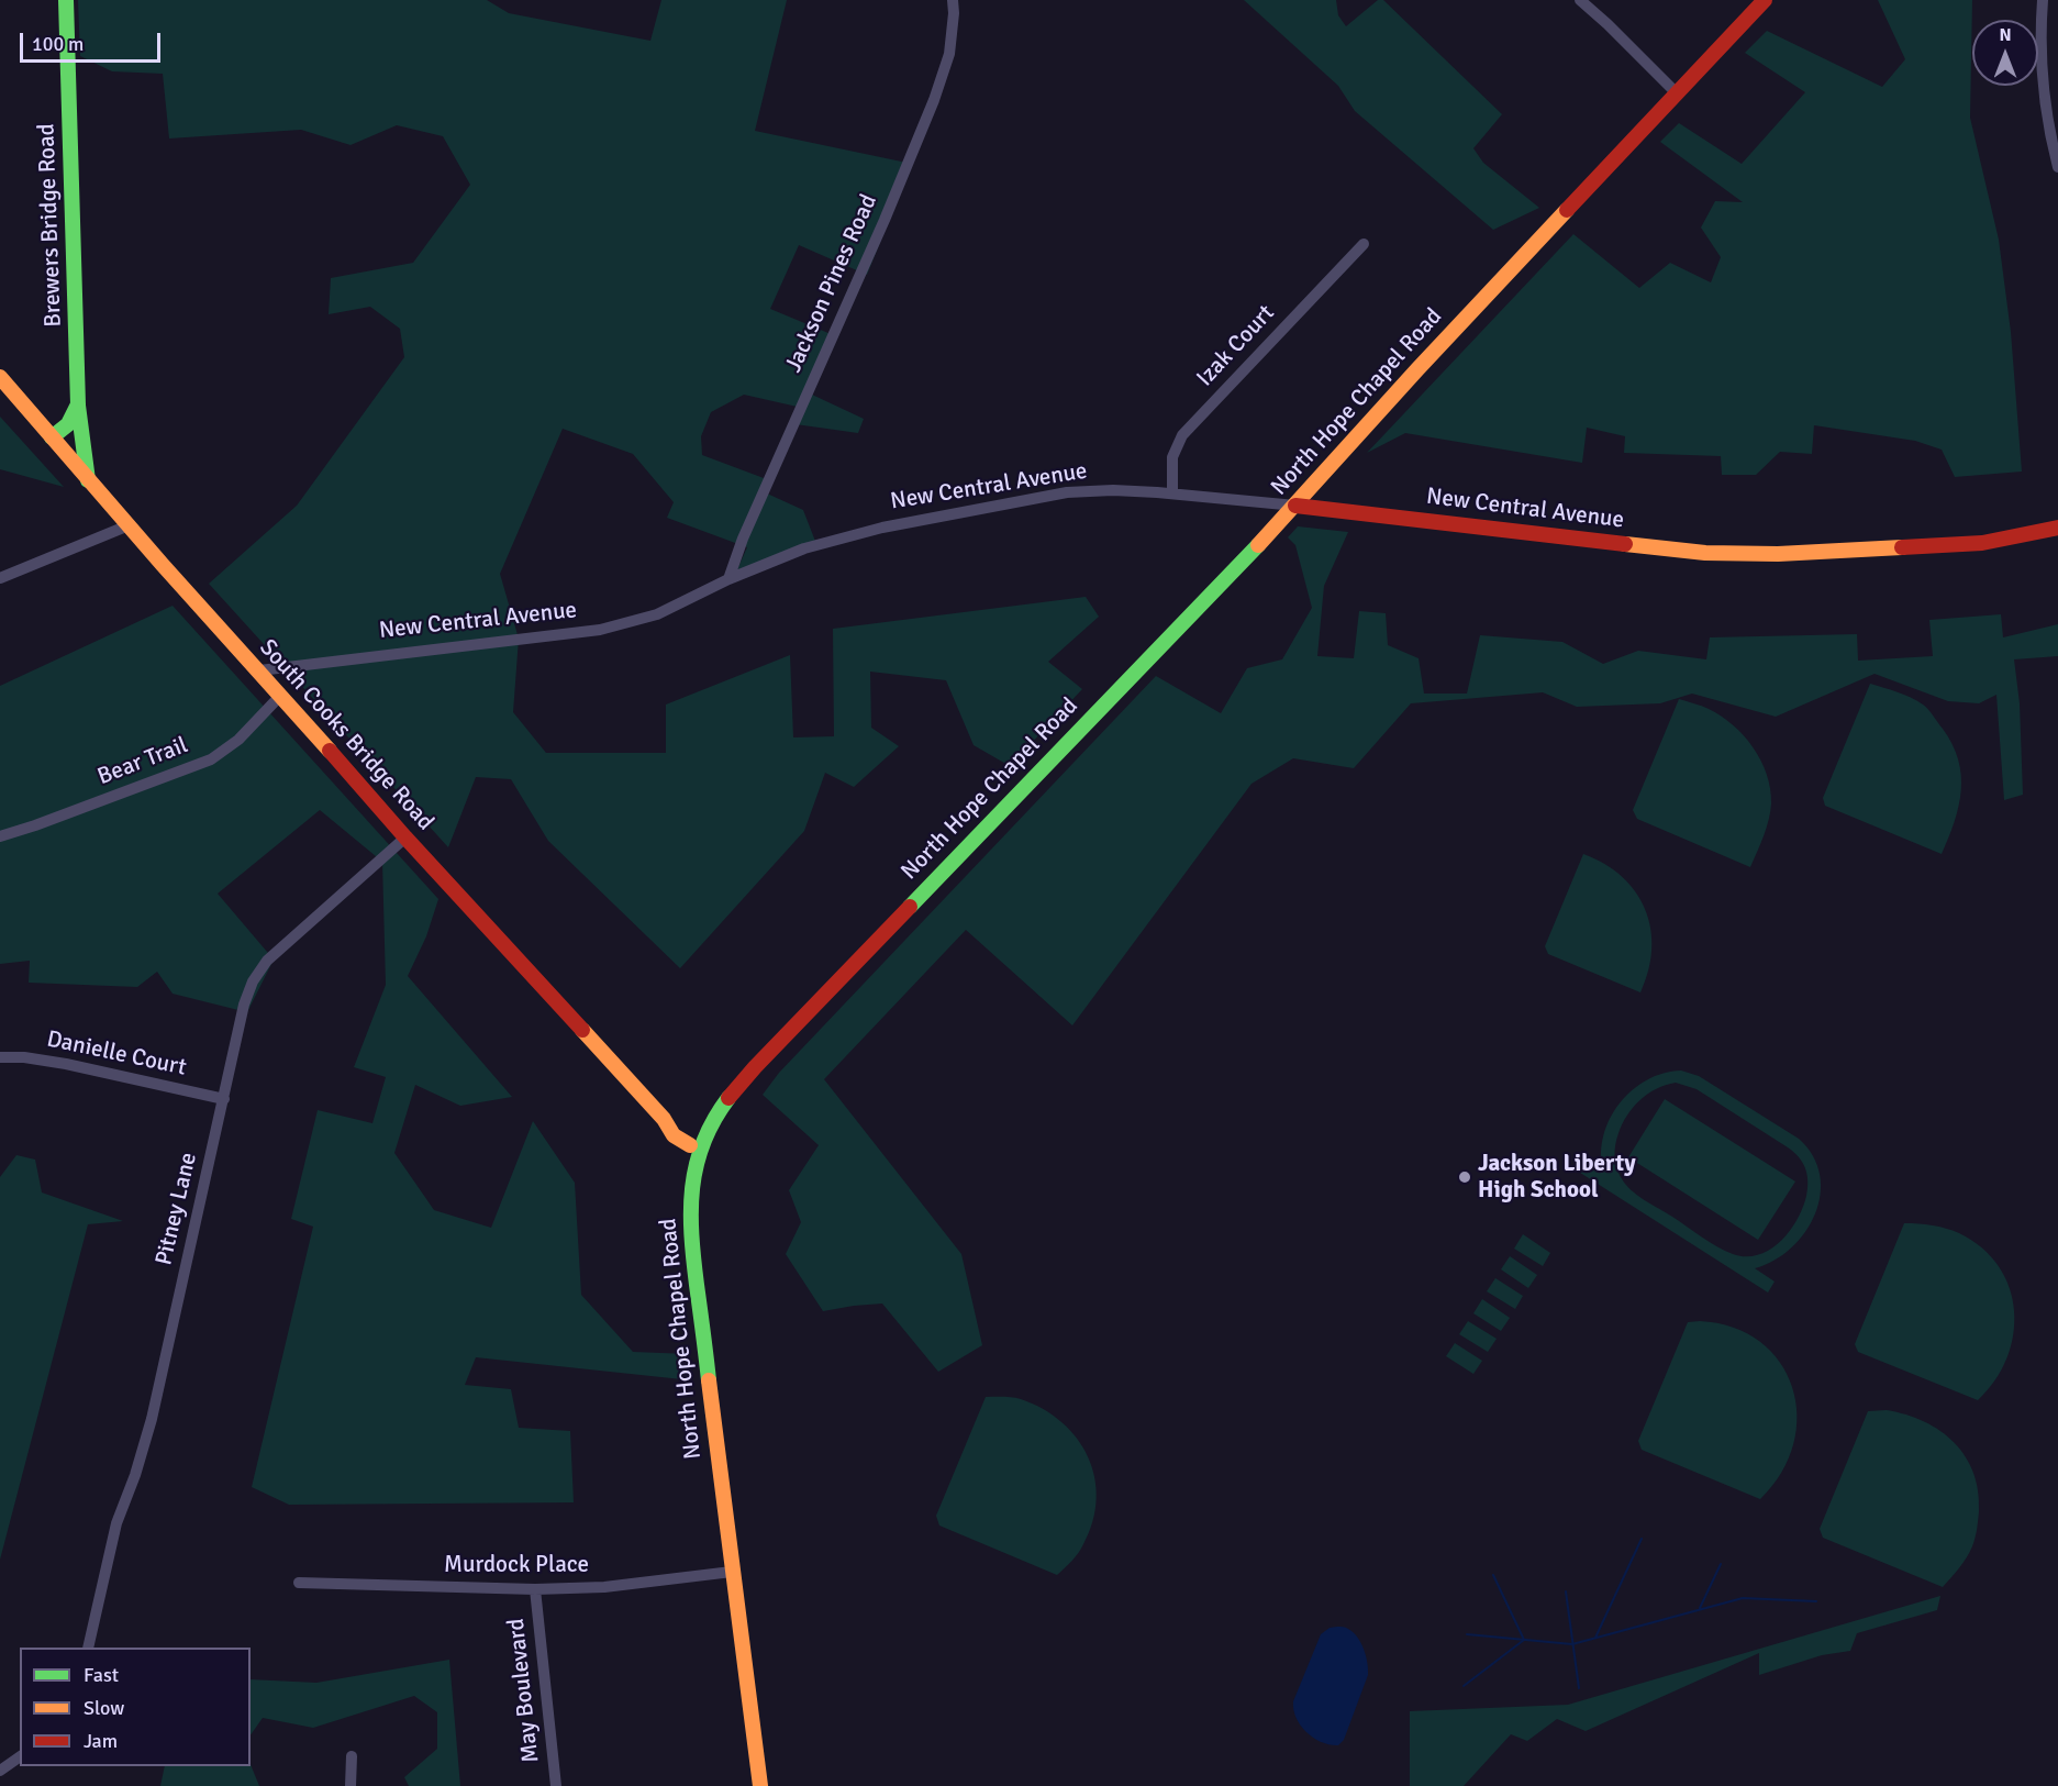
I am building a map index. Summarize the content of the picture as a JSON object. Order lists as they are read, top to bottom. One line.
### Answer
{"streets":{"street":["Brewers Bridge Road","Jackson Pines Road","Izak Court","North Hope Chapel Road","New Central Avenue","South Cooks Bridge Road","Bear Trail","Danielle Court","Pitney Lane","Murdock Place","May Boulevard"]},"crossings":[["Brewers Bridge Road","South Cooks Bridge Road"],["Jackson Pines Road","New Central Avenue"],["Izak Court","New Central Avenue"],["North Hope Chapel Road","New Central Avenue"],["North Hope Chapel Road","South Cooks Bridge Road"],["North Hope Chapel Road","Murdock Place"],["New Central Avenue","South Cooks Bridge Road"],["South Cooks Bridge Road","Bear Trail"],["South Cooks Bridge Road","Pitney Lane"],["Danielle Court","Pitney Lane"],["Murdock Place","May Boulevard"]],"places":["Jackson Liberty High School"],"legend":["Fast","Slow","Jam"],"scale_bar":"100 m","north":"top"}
